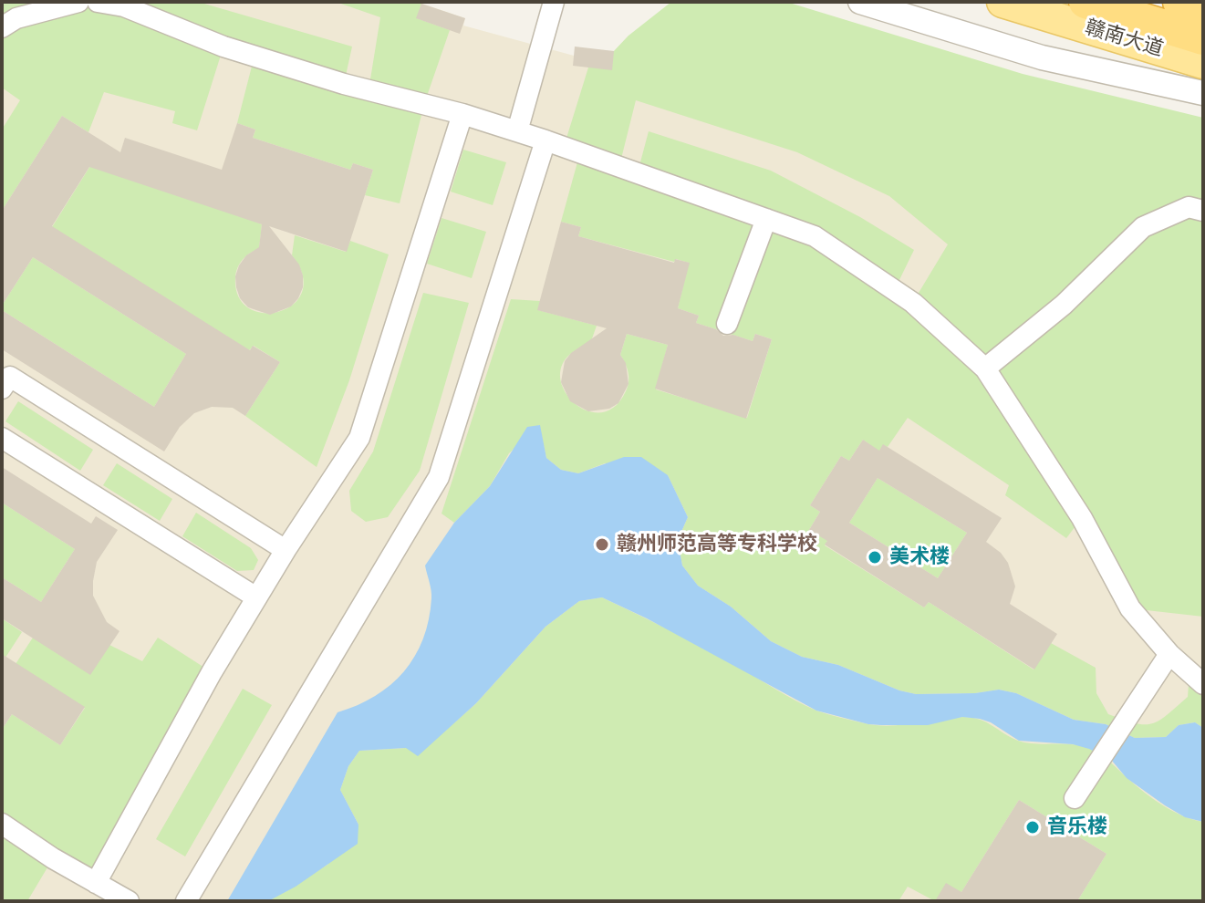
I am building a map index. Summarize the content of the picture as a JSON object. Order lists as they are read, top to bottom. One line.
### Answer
{"streets":{"main road":["赣南大道"]},"places":["赣州师范高等专科学校","美术楼","音乐楼"]}
